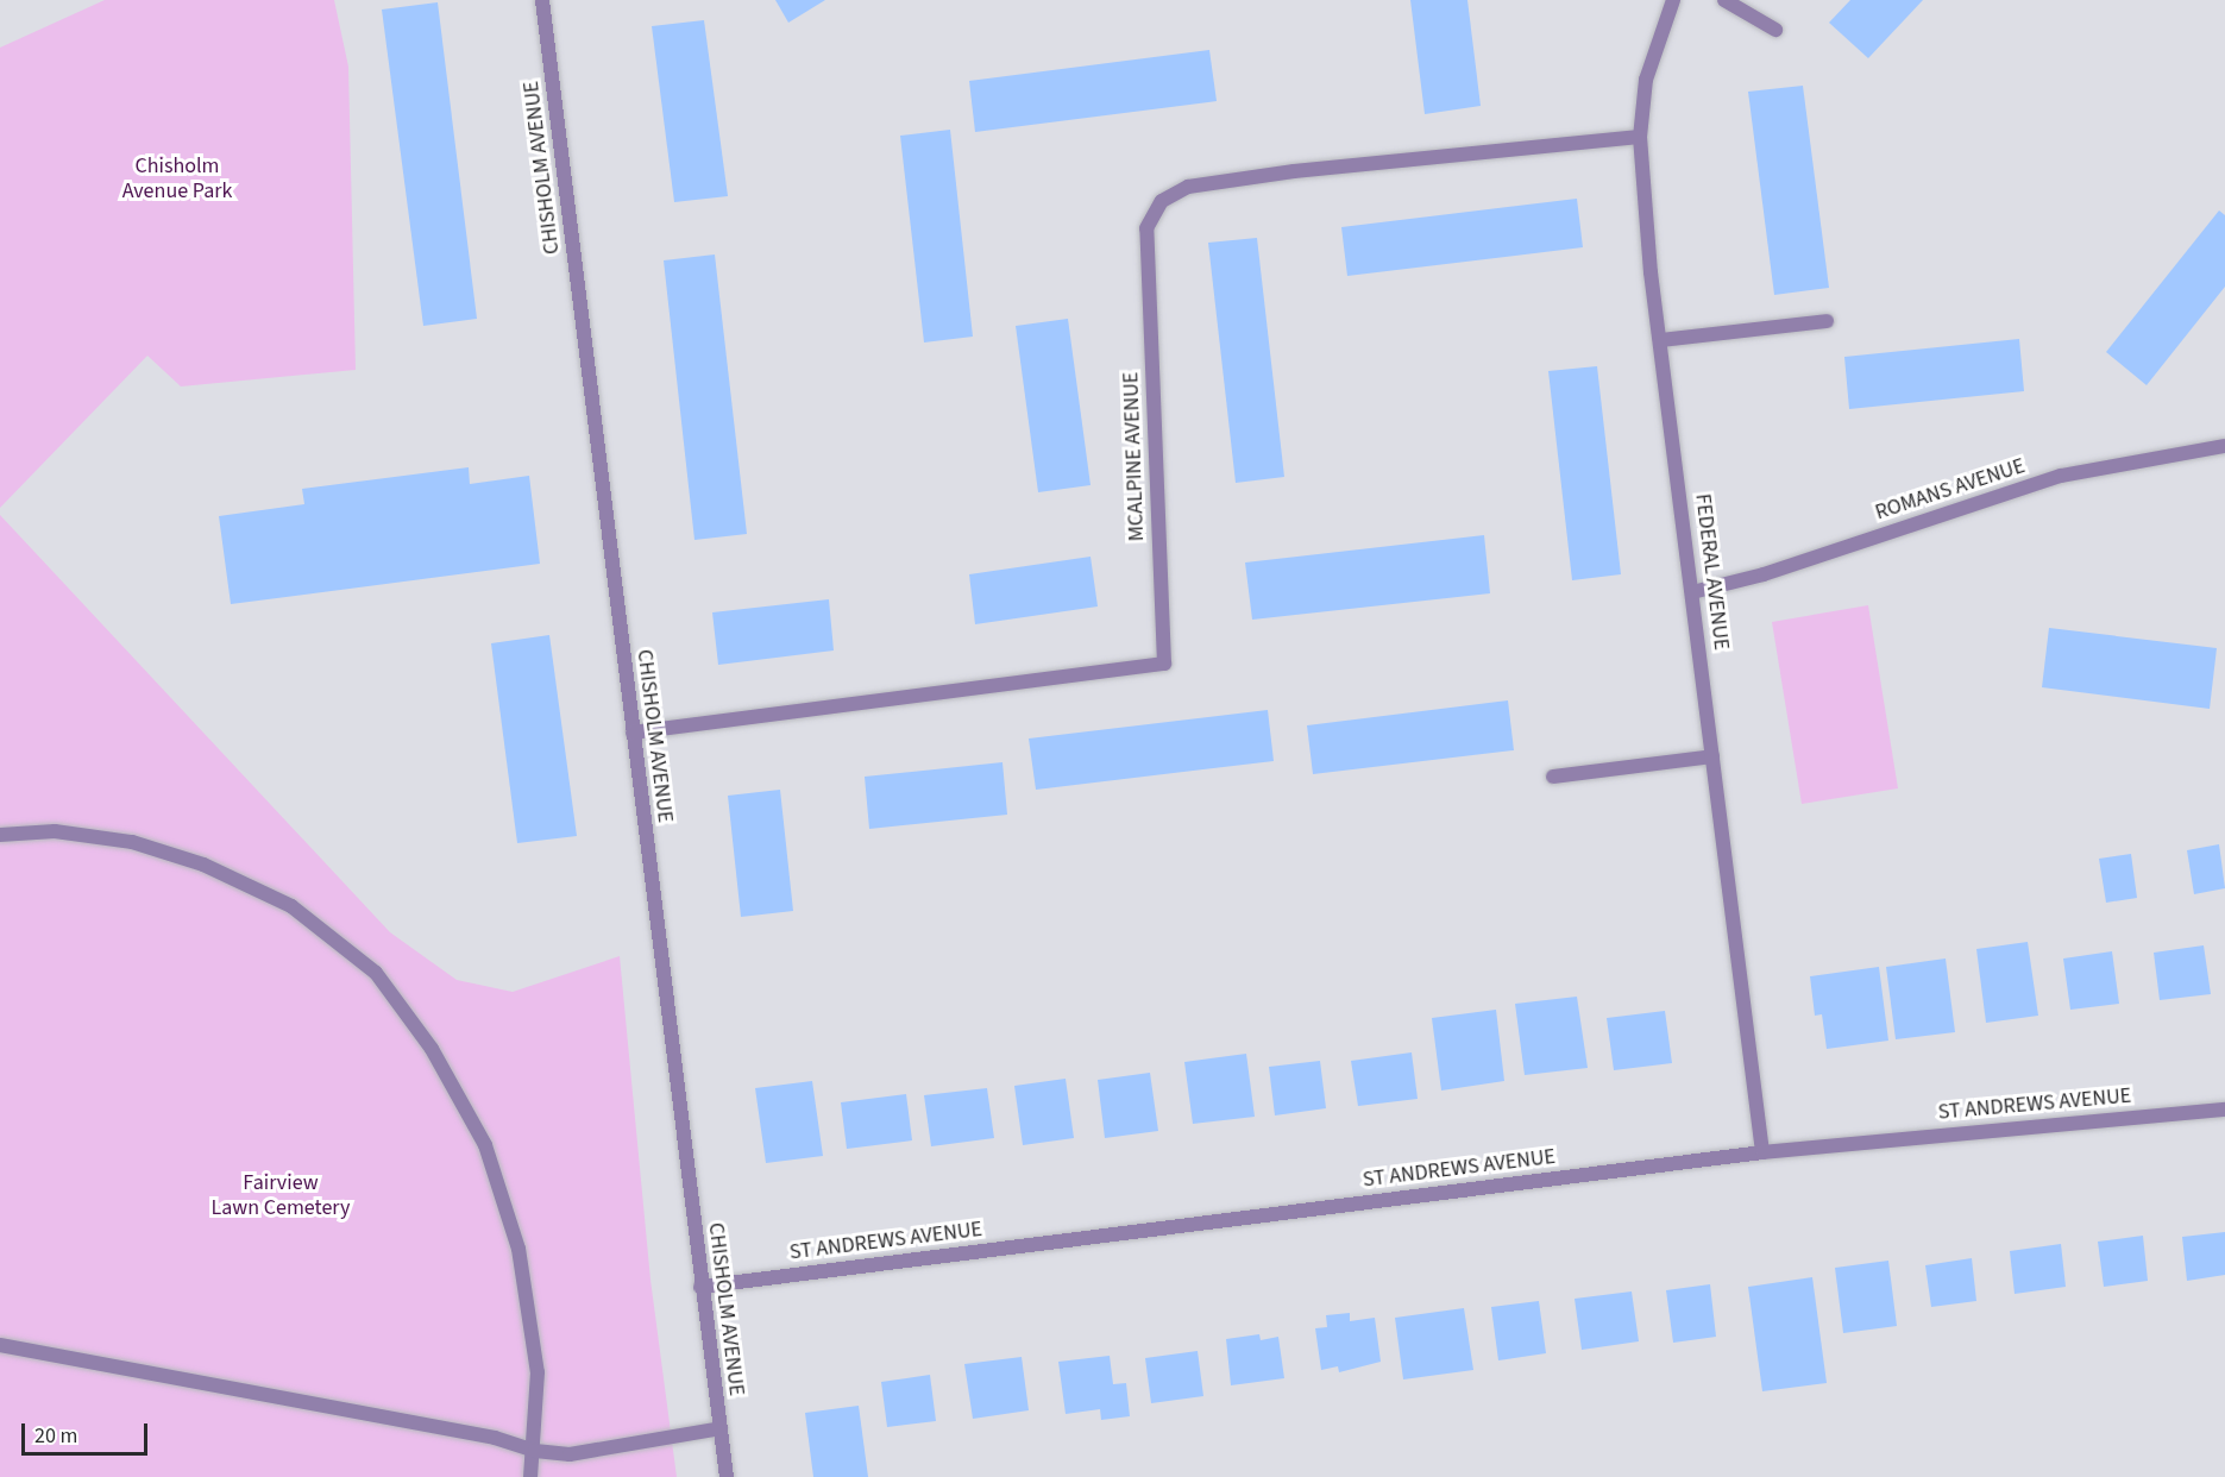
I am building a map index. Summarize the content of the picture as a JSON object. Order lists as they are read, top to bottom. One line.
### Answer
{"streets":{"street":["CHISHOLM AVENUE","MCALPINE AVENUE","ROMANS AVENUE","FEDERAL AVENUE","ST ANDREWS AVENUE"]},"crossings":[["CHISHOLM AVENUE","MCALPINE AVENUE"],["CHISHOLM AVENUE","ST ANDREWS AVENUE"],["MCALPINE AVENUE","FEDERAL AVENUE"],["ROMANS AVENUE","FEDERAL AVENUE"],["FEDERAL AVENUE","ST ANDREWS AVENUE"]],"parks":["Chisholm Avenue Park","Fairview Lawn Cemetery"],"scale_bar":"20 m"}
